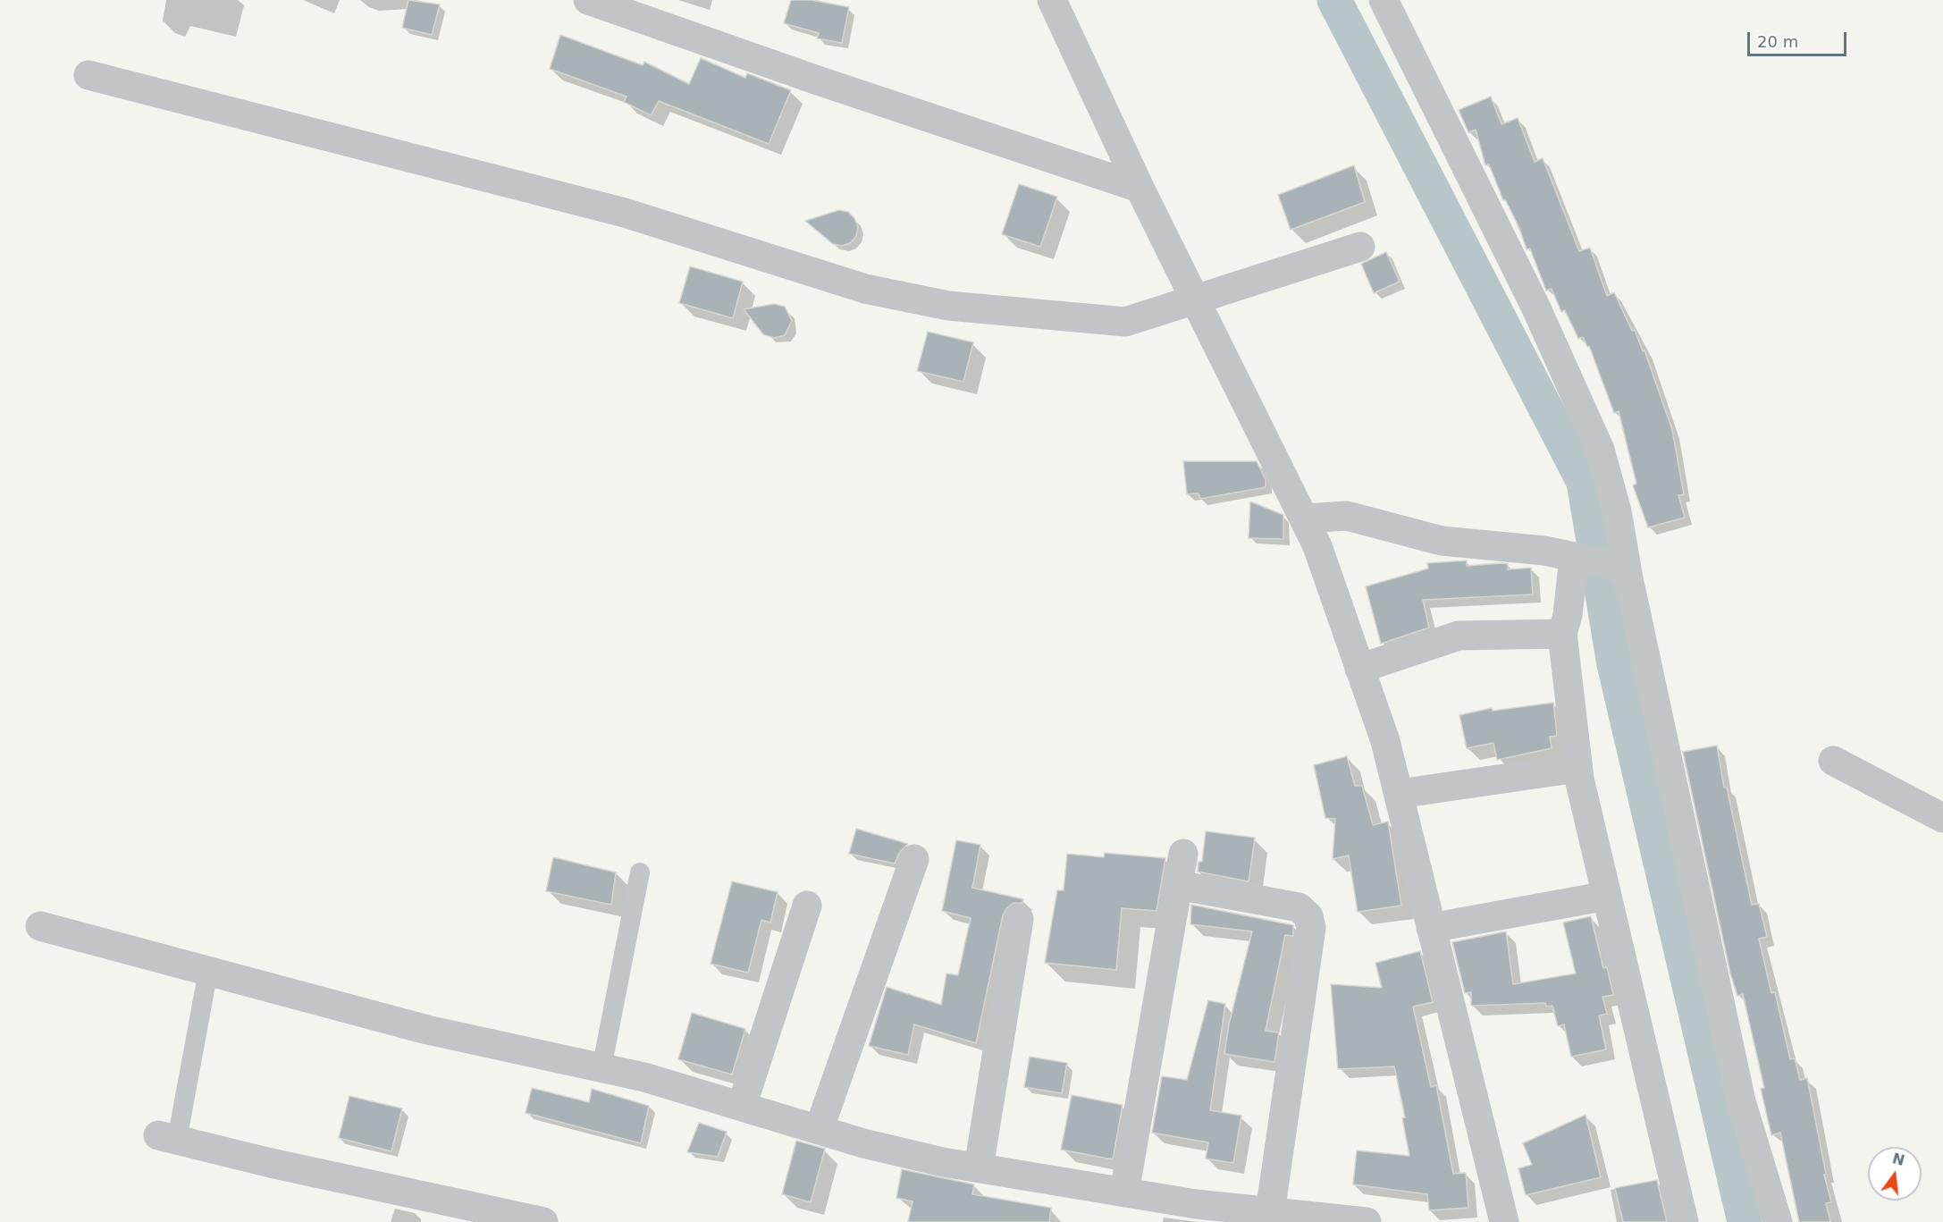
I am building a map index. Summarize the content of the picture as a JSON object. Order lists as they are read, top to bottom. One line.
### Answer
{"scale_bar":"20 m","north":"top"}
